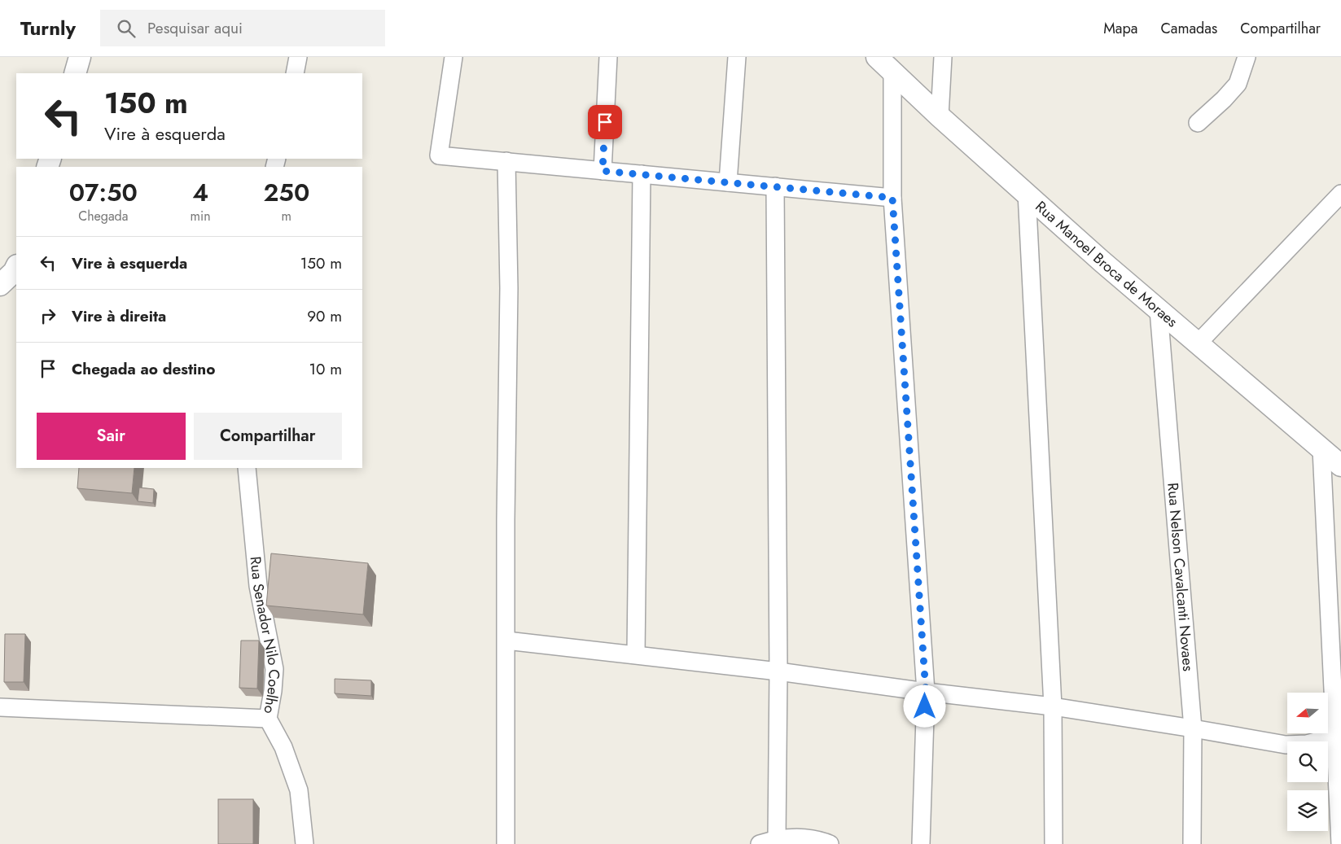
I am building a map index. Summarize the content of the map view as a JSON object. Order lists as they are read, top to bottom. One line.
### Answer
{"streets":{"street":["Rua Manoel Broca de Moraes","Rua Nelson Cavalcanti Novaes","Rua Senador Nilo Coelho"]},"crossings":[["Rua Manoel Broca de Moraes","Rua Nelson Cavalcanti Novaes"]],"north":"left","page":{"header":"Turnly","search":"Pesquisar aqui","nav":["Mapa","Camadas","Compartilhar"],"turn":["150 m","Vire à esquerda"],"eta":["07:50","Chegada","4","min","250","m"],"list":[{"name":"Vire à esquerda","value":"150 m"},{"name":"Vire à direita","value":"90 m"},{"name":"Chegada ao destino","value":"10 m"}],"buttons":["Sair","Compartilhar"]}}
